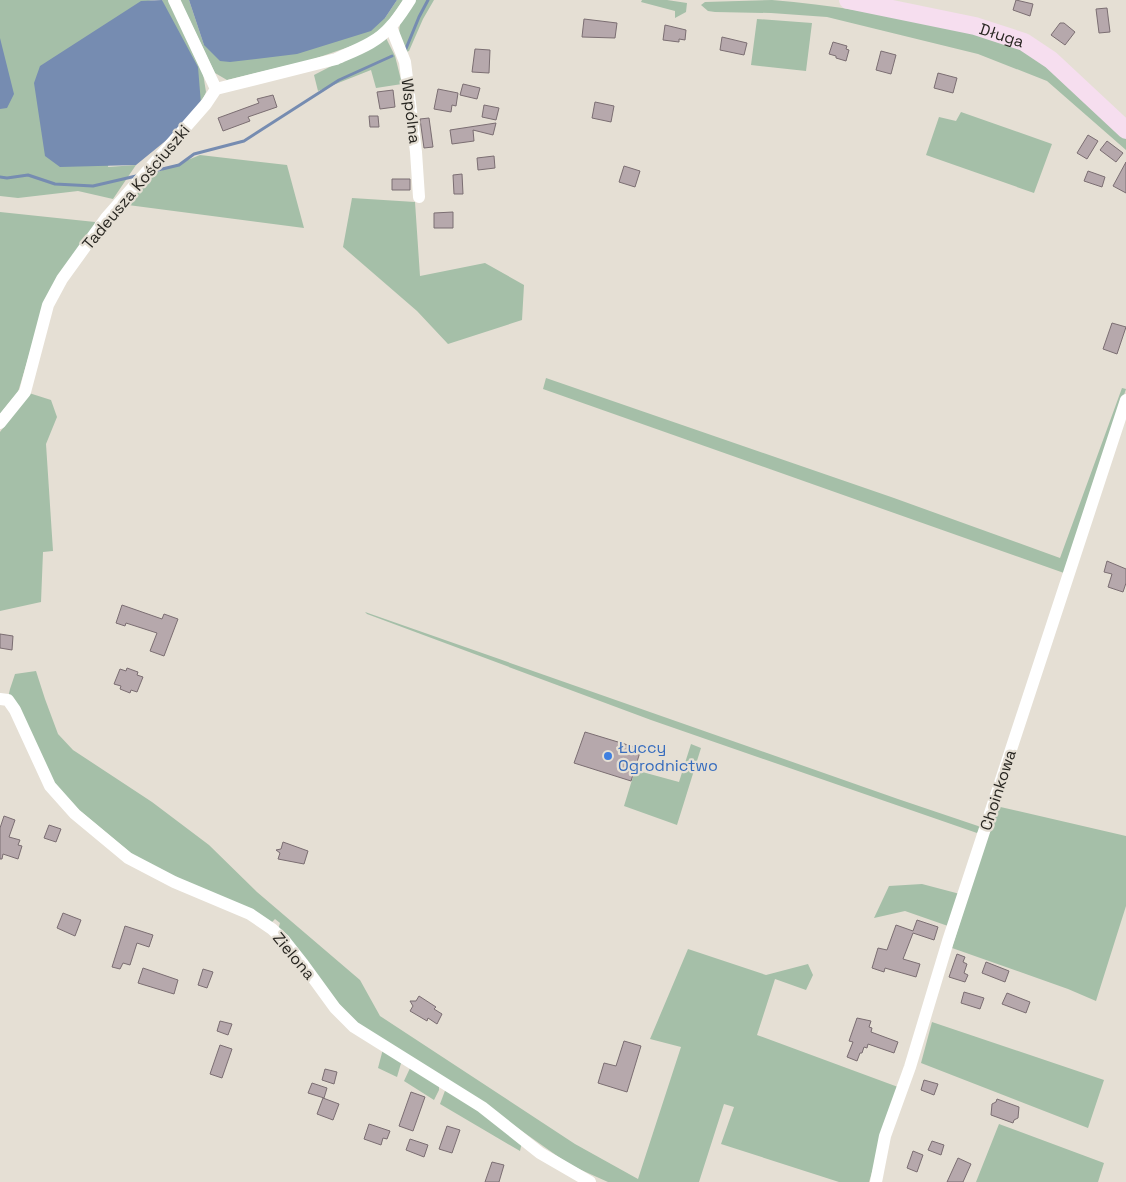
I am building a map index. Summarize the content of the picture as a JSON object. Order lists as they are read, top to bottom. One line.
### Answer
{"streets":{"street":["Długa","Wspólna","Tadeusza Kościuszki","Choinkowa","Zielona"]},"places":["Łuccy Ogrodnictwo"]}
